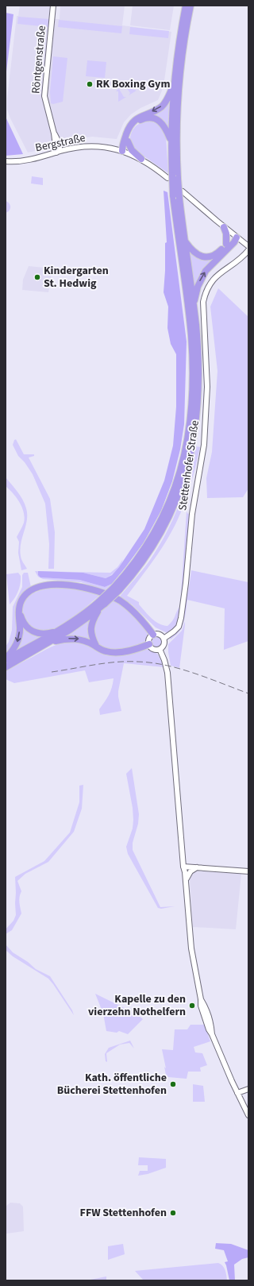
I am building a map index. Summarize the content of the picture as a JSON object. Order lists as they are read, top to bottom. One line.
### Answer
{"streets":{"street":["Röntgenstraße","Bergstraße","Stettenhofer Straße"]},"crossings":[["Röntgenstraße","Bergstraße"]],"places":["RK Boxing Gym","Kindergarten St. Hedwig","Kapelle zu den vierzehn Nothelfern","Kath. öffentliche Bücherei Stettenhofen","FFW Stettenhofen"]}
